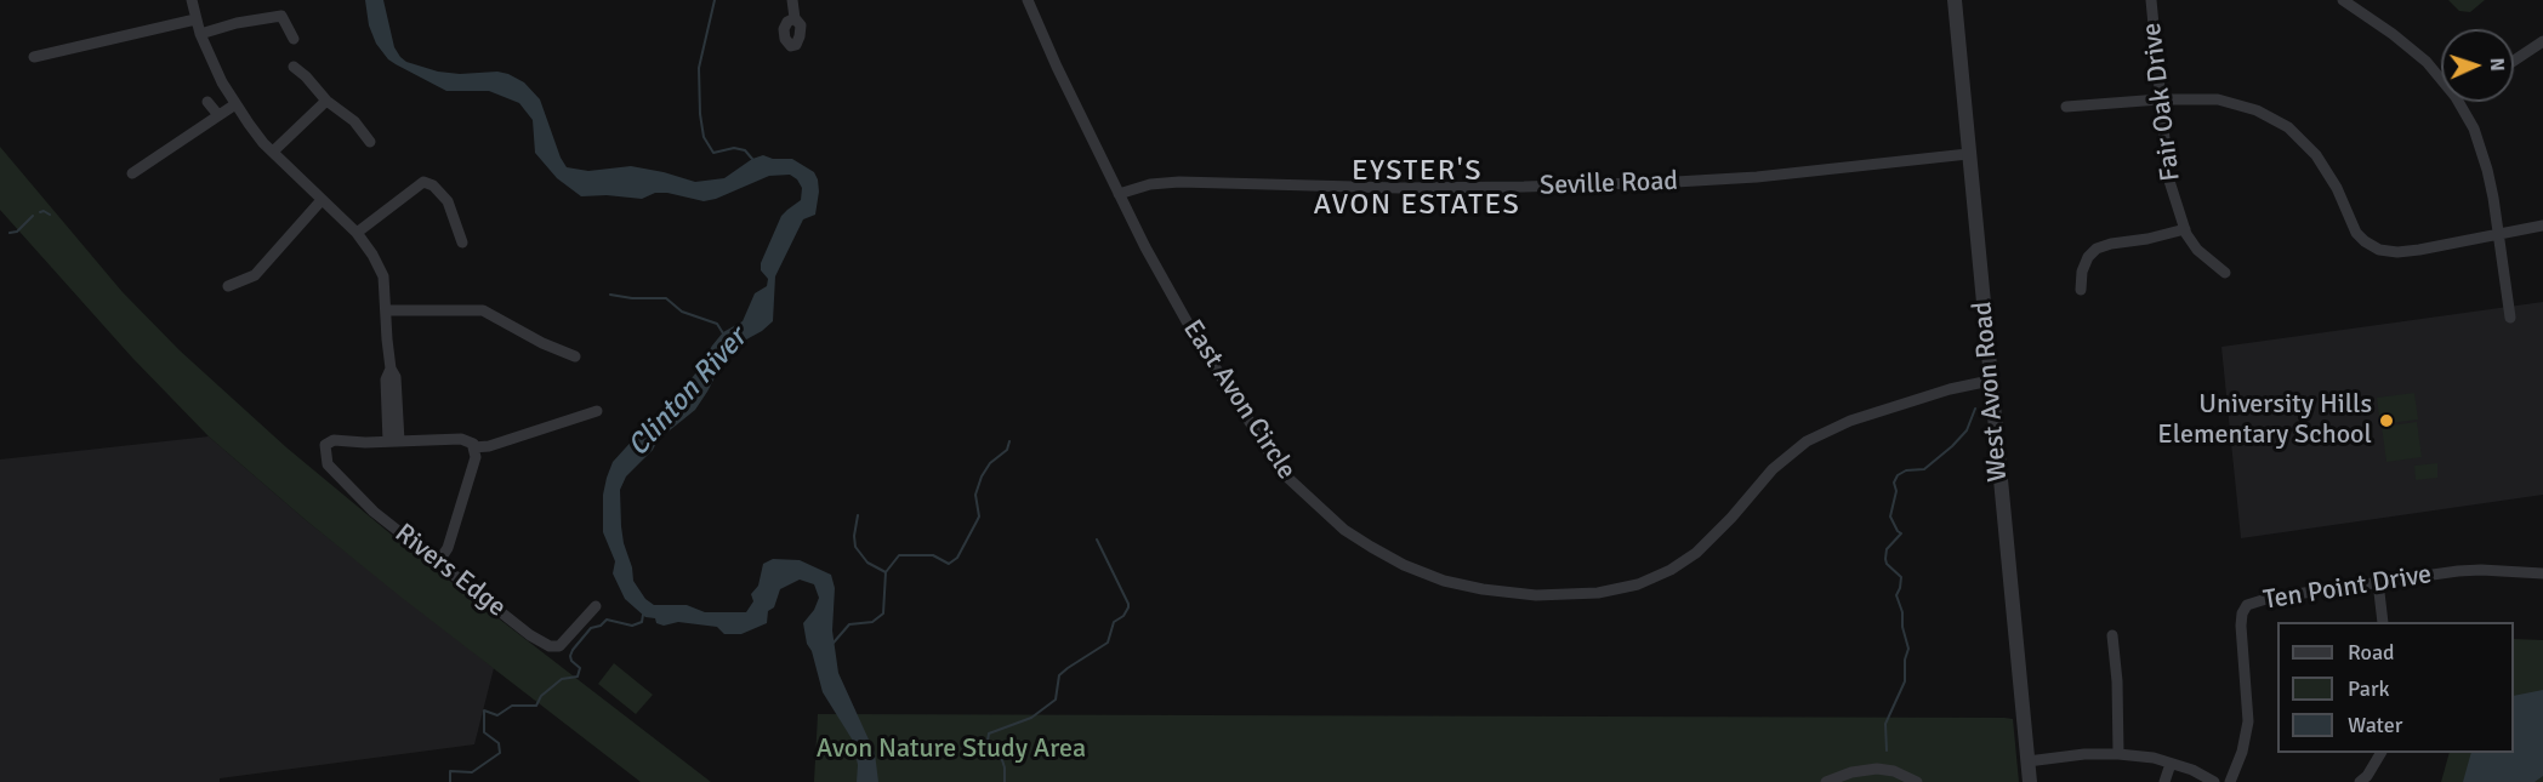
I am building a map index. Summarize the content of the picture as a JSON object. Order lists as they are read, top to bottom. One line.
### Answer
{"streets":{"street":["Fair Oak Drive","Seville Road","West Avon Road","East Avon Circle","Rivers Edge","Ten Point Drive"]},"crossings":[["Seville Road","West Avon Road"],["Seville Road","East Avon Circle"],["West Avon Road","East Avon Circle"]],"districts":["EYSTER'S AVON ESTATES"],"water":["Clinton River"],"parks":["Avon Nature Study Area"],"places":["University Hills Elementary School"],"legend":["Road","Park","Water"],"north":"right"}
